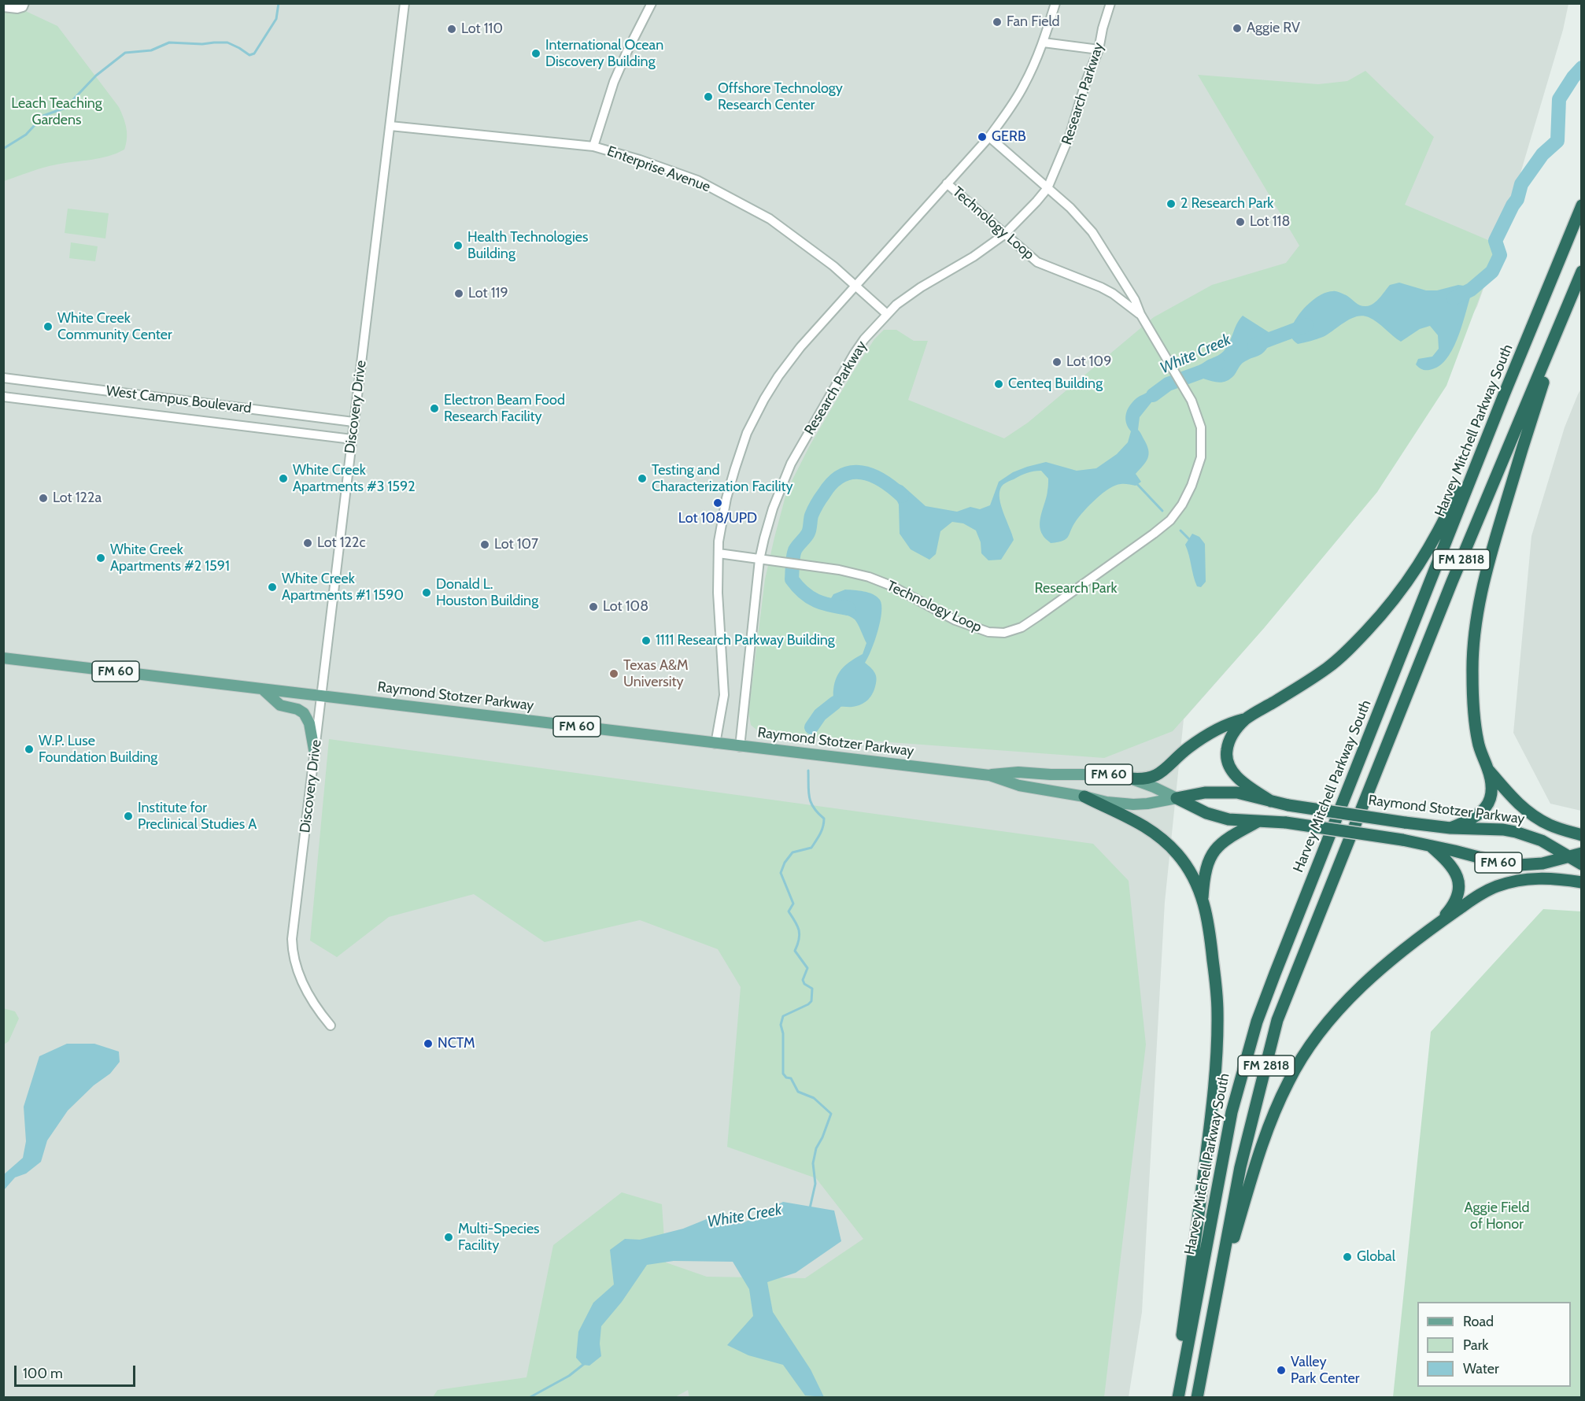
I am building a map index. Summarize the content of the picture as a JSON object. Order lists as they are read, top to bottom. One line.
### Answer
{"streets":{"highway":["Harvey Mitchell Parkway South","FM 2818","FM 60","Raymond Stotzer Parkway"],"street":["Research Parkway","Enterprise Avenue","Technology Loop","West Campus Boulevard","Discovery Drive"]},"crossings":[["Research Parkway","Enterprise Avenue"],["Research Parkway","Technology Loop"],["Research Parkway","Raymond Stotzer Parkway"],["Enterprise Avenue","Discovery Drive"],["West Campus Boulevard","Discovery Drive"],["Discovery Drive","Raymond Stotzer Parkway"]],"water":["White Creek"],"parks":["Leach Teaching Gardens","Research Park","Aggie Field of Honor"],"places":["Fan Field","Aggie RV","Lot 110","International Ocean Discovery Building","Offshore Technology Research Center","GERB","2 Research Park","Lot 118","Health Technologies Building","Lot 119","White Creek Community Center","Lot 109","Centeq Building","Electron Beam Food Research Facility","White Creek Apartments #3 1592","Testing and Characterization Facility","Lot 122a","Lot 108/UPD","Lot 122c","Lot 107","White Creek Apartments #2 1591","White Creek Apartments #1 1590","Donald L. Houston Building","Lot 108","1111 Research Parkway Building","Texas A&M University","W.P. Luse Foundation Building","Institute for Preclinical Studies A","NCTM","Multi-Species Facility","Global","Valley Park Center"],"legend":["Road","Park","Water"],"scale_bar":"100 m"}
